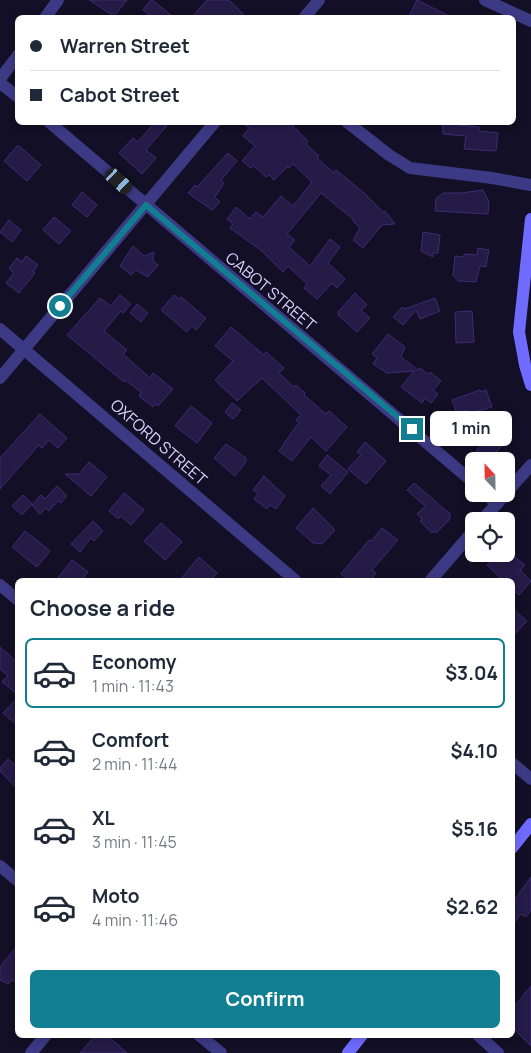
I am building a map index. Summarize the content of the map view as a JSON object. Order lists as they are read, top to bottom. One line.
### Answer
{"streets":{"street":["CABOT STREET","OXFORD STREET"]},"north":"top","page":{"banner":["Warren Street","Cabot Street"],"bubble":"1 min","heading":"Choose a ride","list":[{"name":"Economy","note":"1 min · 11:43","value":"$3.04"},{"name":"Comfort","note":"2 min · 11:44","value":"$4.10"},{"name":"XL","note":"3 min · 11:45","value":"$5.16"},{"name":"Moto","note":"4 min · 11:46","value":"$2.62"}],"buttons":"Confirm"}}
